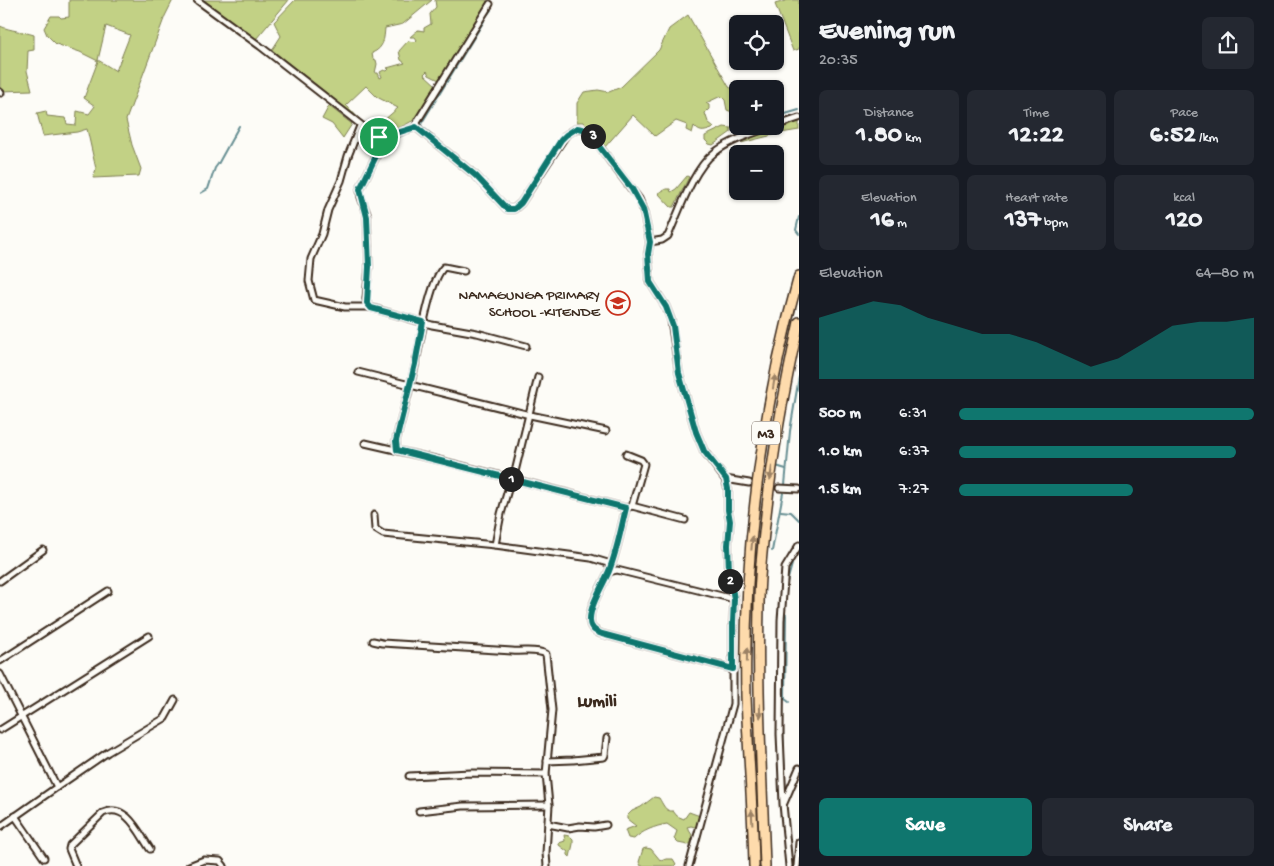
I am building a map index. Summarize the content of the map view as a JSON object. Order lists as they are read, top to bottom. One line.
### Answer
{"streets":{"highway":["M3"]},"districts":["Lumili"],"places":{"school or university":["NAMAGUNGA PRIMARY SCHOOL -KITENDE"]},"page":{"heading":["Evening run","20:35"],"map_buttons":["+","−"],"stats":[["Distance","1.80 km"],["Time","12:22"],["Pace","6:52 /km"],["Elevation","16 m"],["Heart rate","137 bpm"],["kcal","120"]],"pins":["3","1","2"],"chart":["Elevation","64–80 m"],"list":[{"name":"500 m","note":"6:31"},{"name":"1.0 km","note":"6:37"},{"name":"1.5 km","note":"7:27"}],"buttons":["Save","Share"]}}
